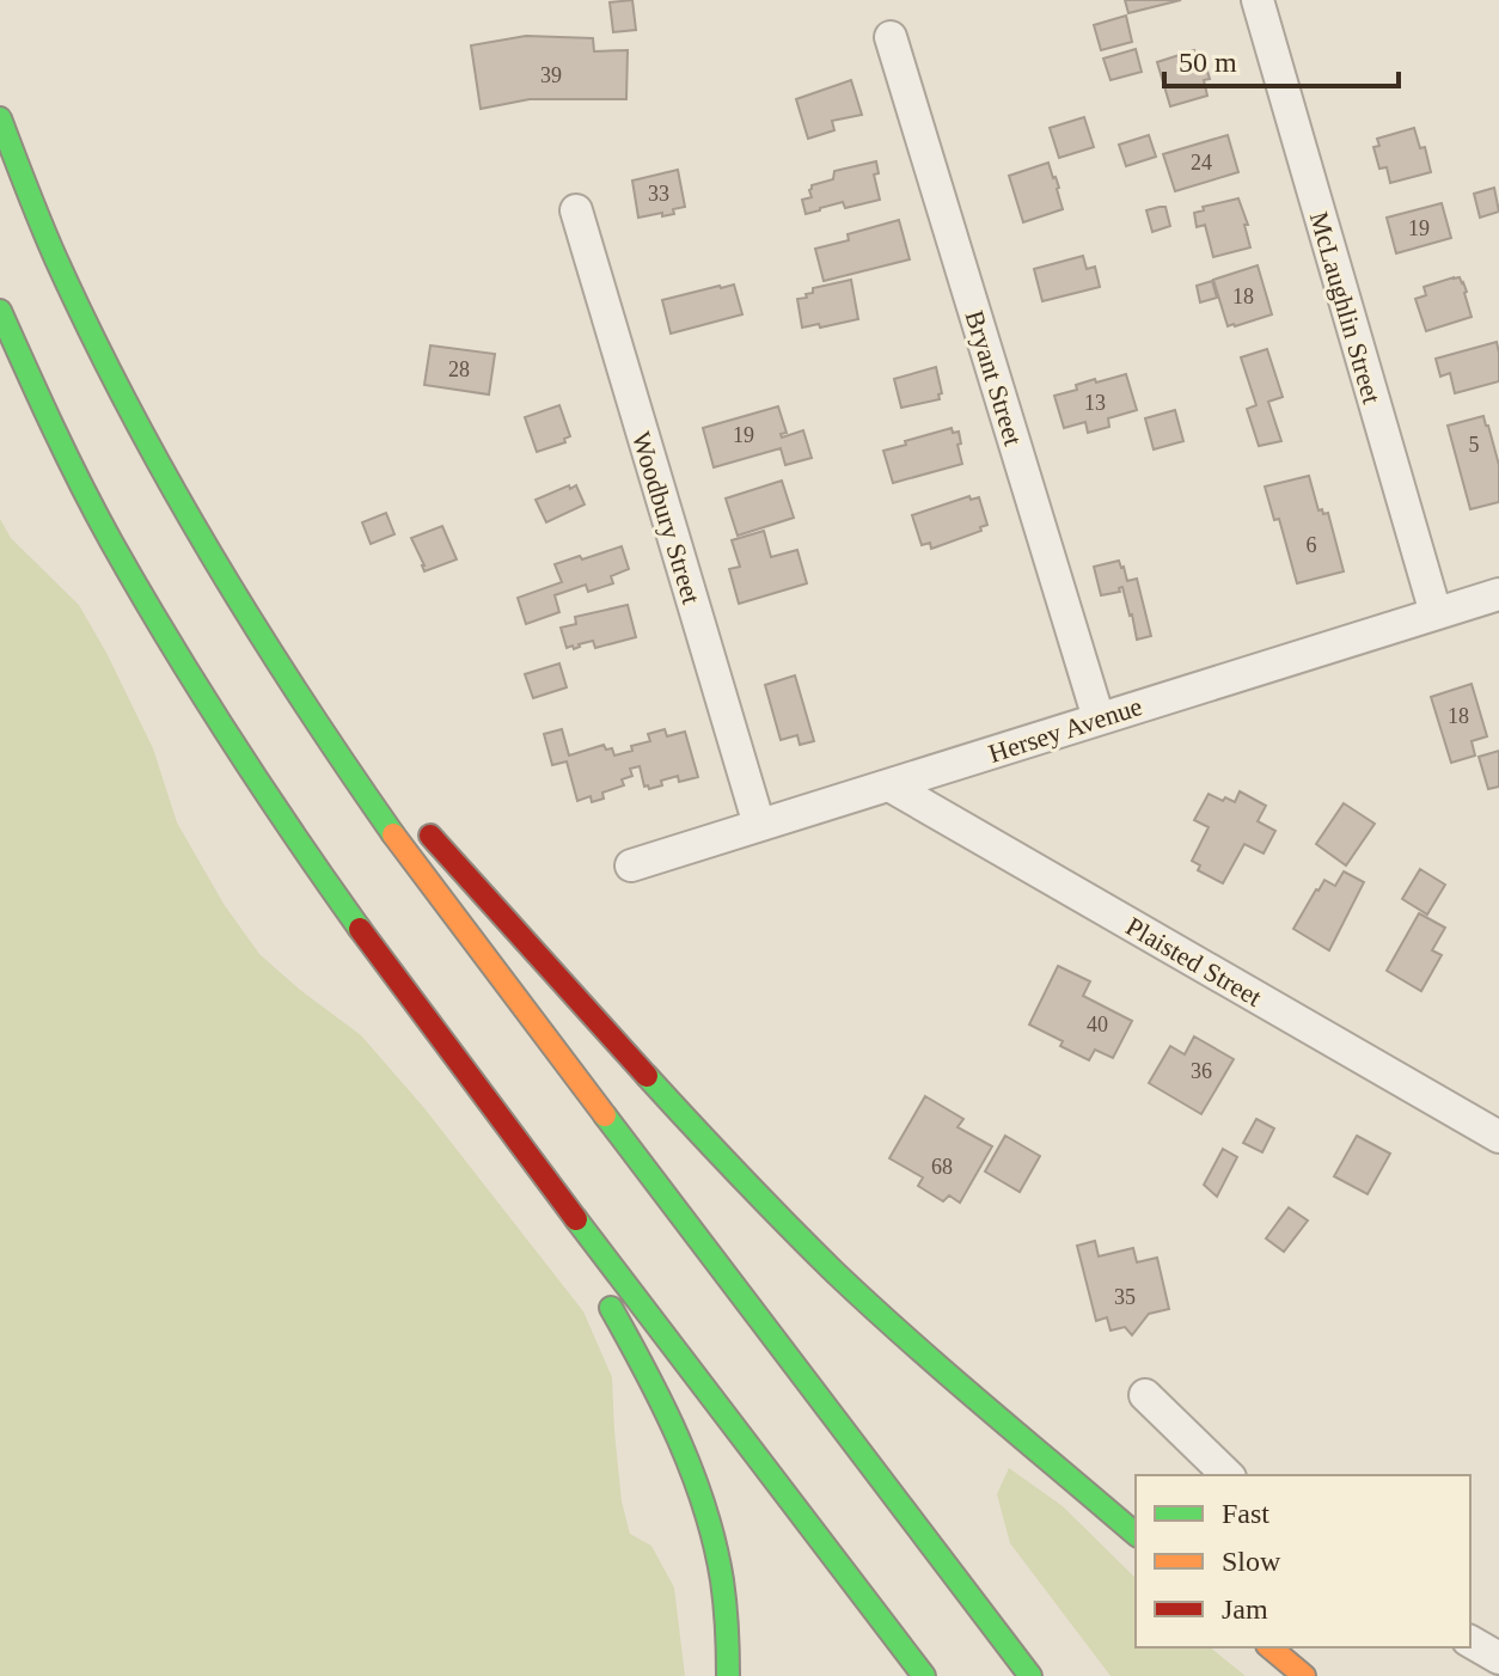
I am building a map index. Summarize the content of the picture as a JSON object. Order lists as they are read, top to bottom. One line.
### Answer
{"streets":{"street":["McLaughlin Street","Bryant Street","Woodbury Street","Hersey Avenue","Plaisted Street"]},"crossings":[["McLaughlin Street","Hersey Avenue"],["Bryant Street","Hersey Avenue"],["Woodbury Street","Hersey Avenue"],["Hersey Avenue","Plaisted Street"]],"house_numbers":["39","24","33","19","18","28","13","19","5","6","18","40","36","68","35"],"legend":["Fast","Slow","Jam"],"scale_bar":"50 m"}
